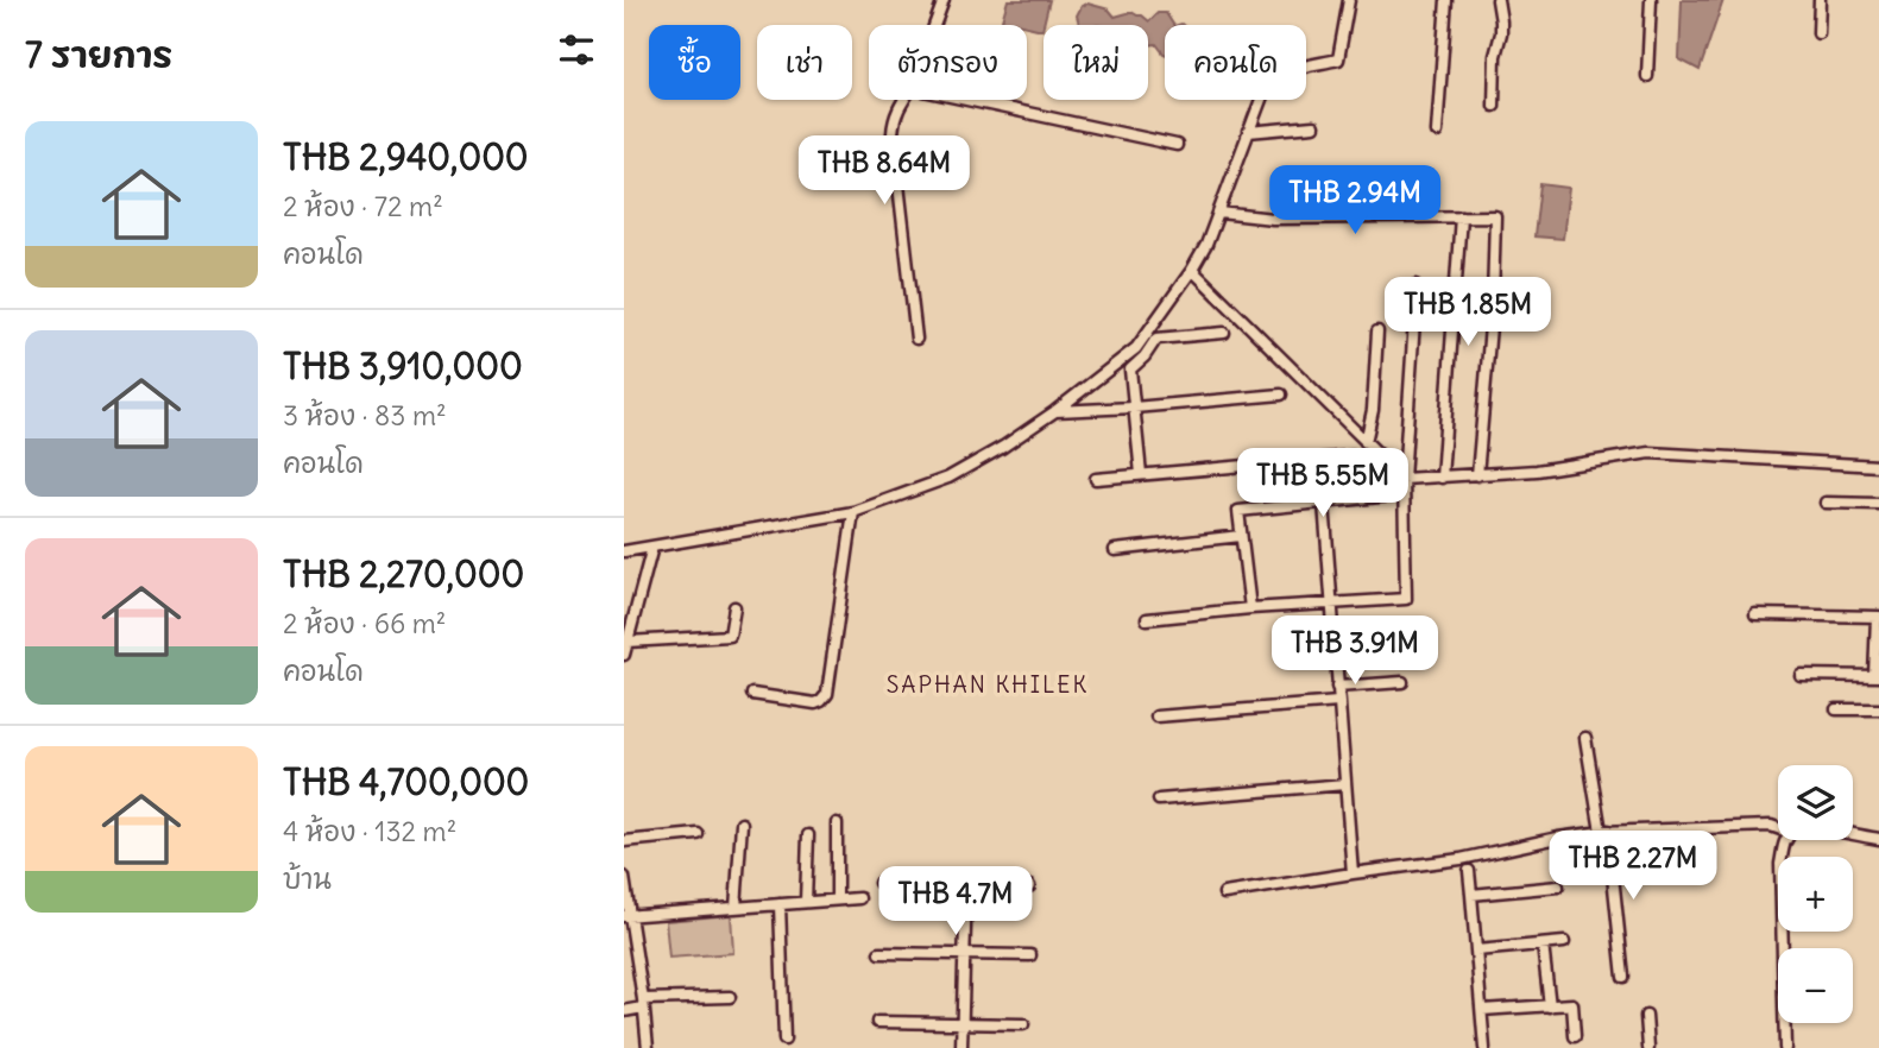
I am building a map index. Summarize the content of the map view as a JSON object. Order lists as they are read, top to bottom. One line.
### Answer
{"districts":["SAPHAN KHILEK"],"page":{"heading":"7 รายการ","chip":["ซื้อ","เช่า","ตัวกรอง","ใหม่","คอนโด"],"list":[{"name":"THB 2,940,000","note":"2 ห้อง · 72 m² · คอนโด"},{"name":"THB 3,910,000","note":"3 ห้อง · 83 m² · คอนโด"},{"name":"THB 2,270,000","note":"2 ห้อง · 66 m² · คอนโด"},{"name":"THB 4,700,000","note":"4 ห้อง · 132 m² · บ้าน"}],"price":["THB 8.64M","THB 2.94M","THB 1.85M","THB 5.55M","THB 3.91M","THB 2.27M","THB 4.7M"],"map_buttons":["+","−"]}}
